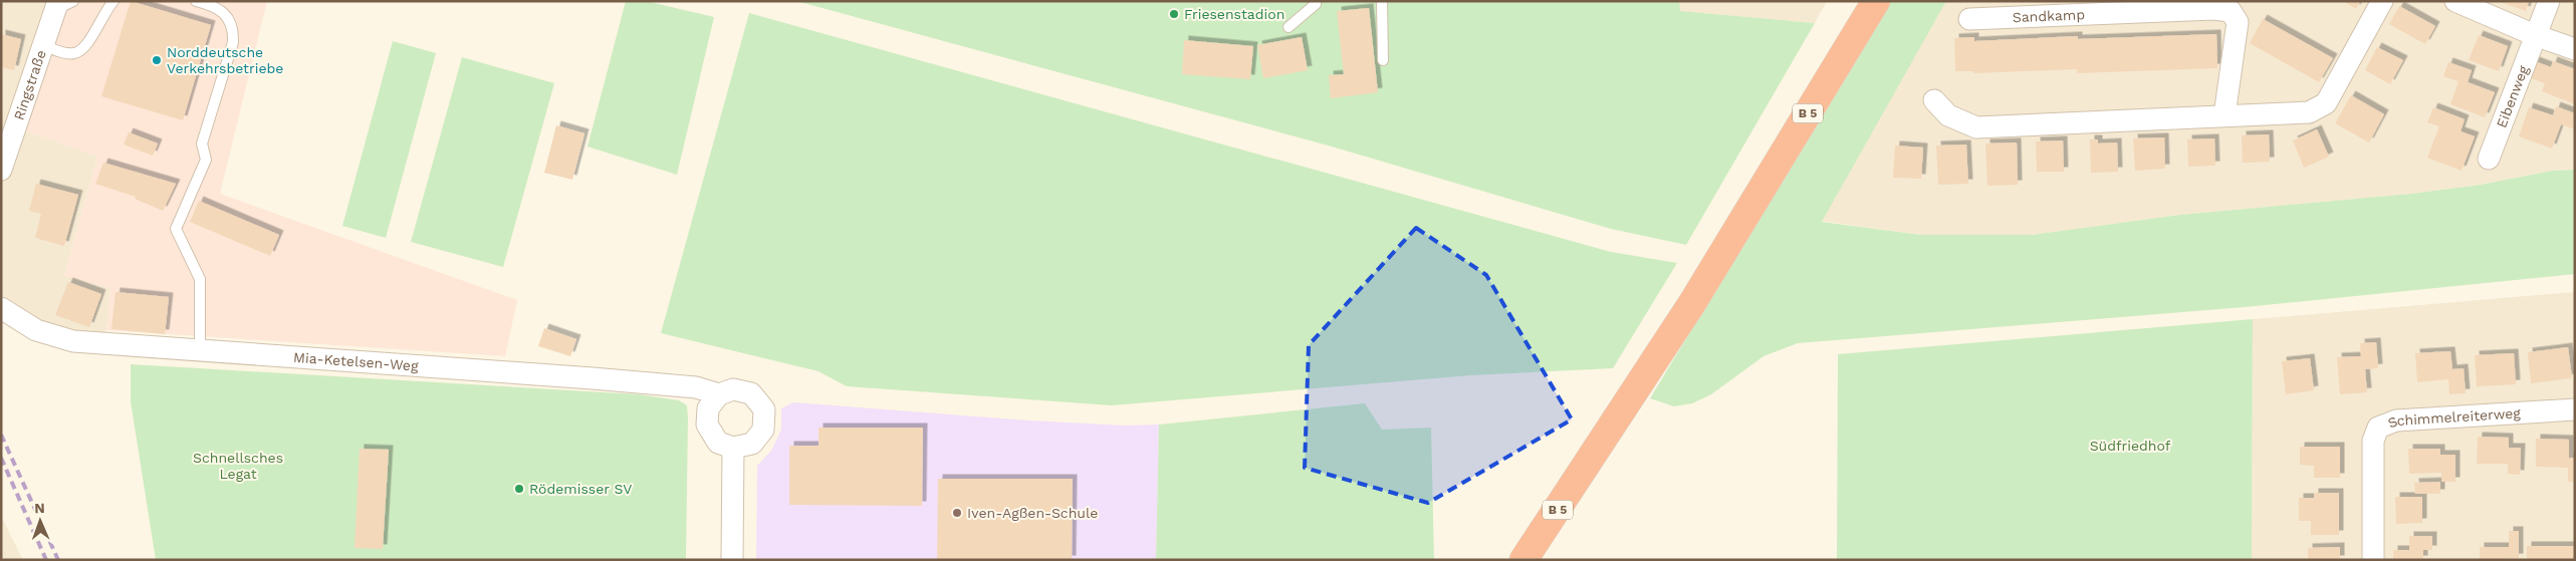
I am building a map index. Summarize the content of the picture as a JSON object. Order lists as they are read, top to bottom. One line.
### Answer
{"streets":{"highway":["B 5"],"street":["Sandkamp","Ringstraße","Eibenweg","Mia-Ketelsen-Weg","Schimmelreiterweg"]},"parks":["Südfriedhof","Schnellsches Legat"],"places":["Friesenstadion","Norddeutsche Verkehrsbetriebe","Rödemisser SV","Iven-Agßen-Schule"],"north":"top"}
